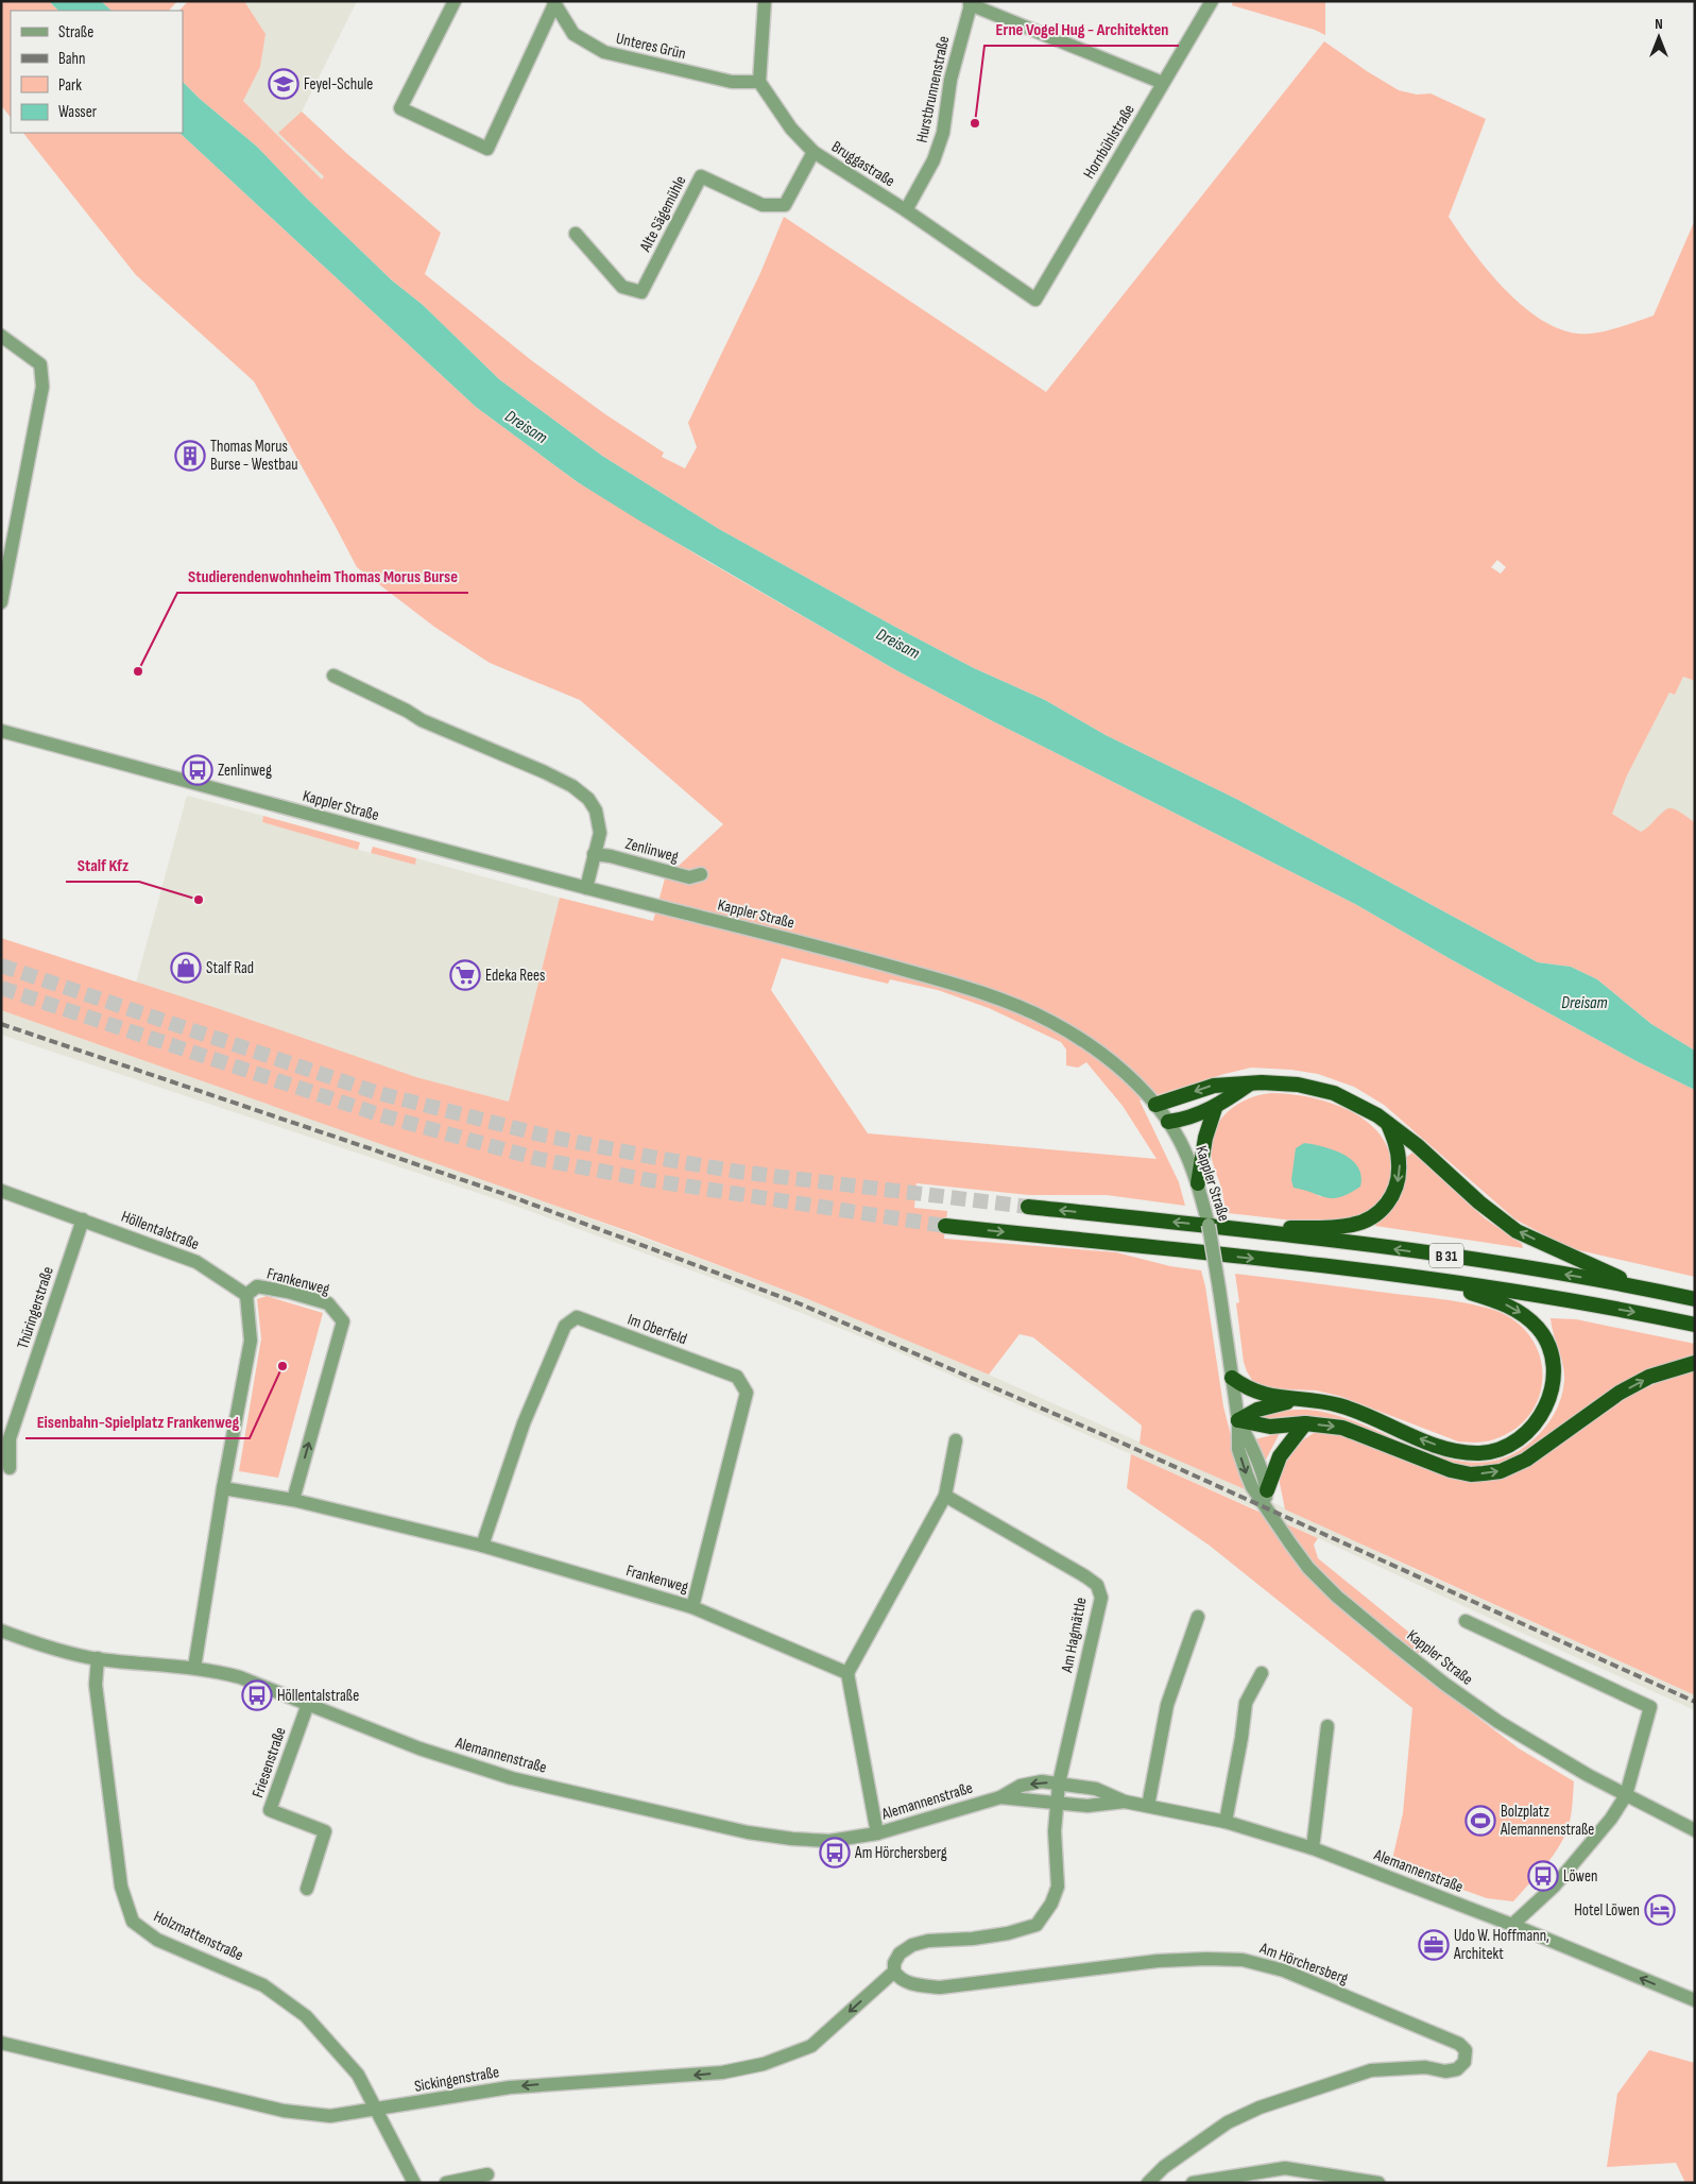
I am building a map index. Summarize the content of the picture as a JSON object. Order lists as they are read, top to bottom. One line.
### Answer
{"streets":{"highway":["B 31"],"street":["Unteres Grün","Hurstbrunnenstraße","Hornbühlstraße","Bruggastraße","Alte Sägemühle","Kappler Straße","Zenlinweg","Höllentalstraße","Frankenweg","Thüringerstraße","Im Oberfeld","Am Hagmättle","Alemannenstraße","Friesenstraße","Holzmattenstraße","Am Hörchersberg","Sickingenstraße"]},"crossings":[["Unteres Grün","Bruggastraße"],["Hurstbrunnenstraße","Bruggastraße"],["Hornbühlstraße","Bruggastraße"],["Bruggastraße","Alte Sägemühle"],["Höllentalstraße","Frankenweg"],["Höllentalstraße","Thüringerstraße"],["Frankenweg","Im Oberfeld"],["Am Hagmättle","Alemannenstraße"],["Alemannenstraße","Friesenstraße"],["Alemannenstraße","Holzmattenstraße"],["Holzmattenstraße","Sickingenstraße"],["Am Hörchersberg","Sickingenstraße"]],"one_way":["Sickingenstraße"],"water":["Dreisam"],"places":{"school or university":["Feyel-Schule"],"other":["Erne Vogel Hug - Architekten","Studierendenwohnheim Thomas Morus Burse","Stalf Kfz","Eisenbahn-Spielplatz Frankenweg"],"building":["Thomas Morus Burse - Westbau"],"bus stop":["Zenlinweg","Höllentalstraße","Am Hörchersberg","Löwen"],"shop":["Stalf Rad"],"supermarket":["Edeka Rees"],"sports":["Bolzplatz Alemannenstraße"],"hotel":["Hotel Löwen"],"office":["Udo W. Hoffmann, Architekt"]},"legend":["Straße","Bahn","Park","Wasser"],"north":"top"}
